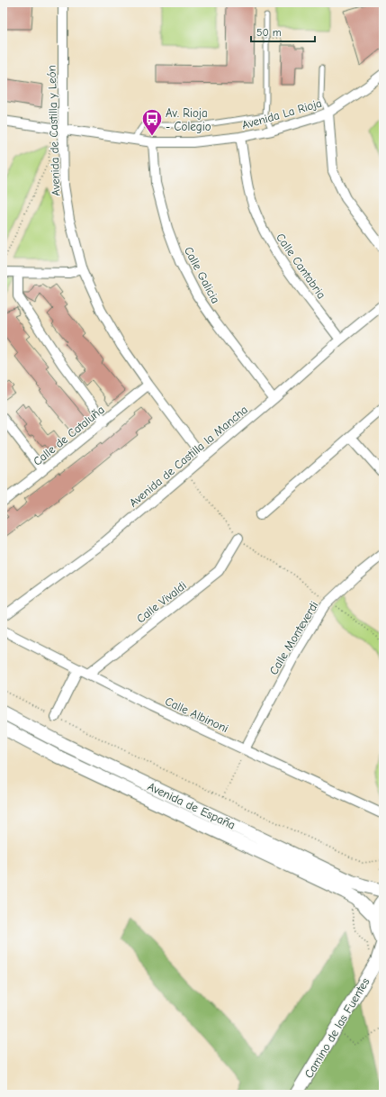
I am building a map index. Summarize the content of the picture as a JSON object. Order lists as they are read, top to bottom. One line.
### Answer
{"streets":{"main road":["Avenida de España","Camino de las Fuentes"],"street":["Avenida La Rioja","Avenida de Castilla y León","Calle Cantabria","Calle Galicia","Calle de Cataluña","Avenida de Castilla la Mancha","Calle Vivaldi","Calle Monteverdi","Calle Albinoni"]},"crossings":[["Avenida La Rioja","Avenida de Castilla y León"],["Avenida La Rioja","Calle Cantabria"],["Avenida La Rioja","Calle Galicia"],["Avenida de Castilla y León","Calle de Cataluña"],["Avenida de Castilla y León","Avenida de Castilla la Mancha"],["Calle Cantabria","Avenida de Castilla la Mancha"],["Calle Galicia","Avenida de Castilla la Mancha"],["Calle Vivaldi","Calle Albinoni"],["Calle Monteverdi","Calle Albinoni"]],"places":{"bus stop":["Av. Rioja - Colegio"]},"scale_bar":"50 m"}
